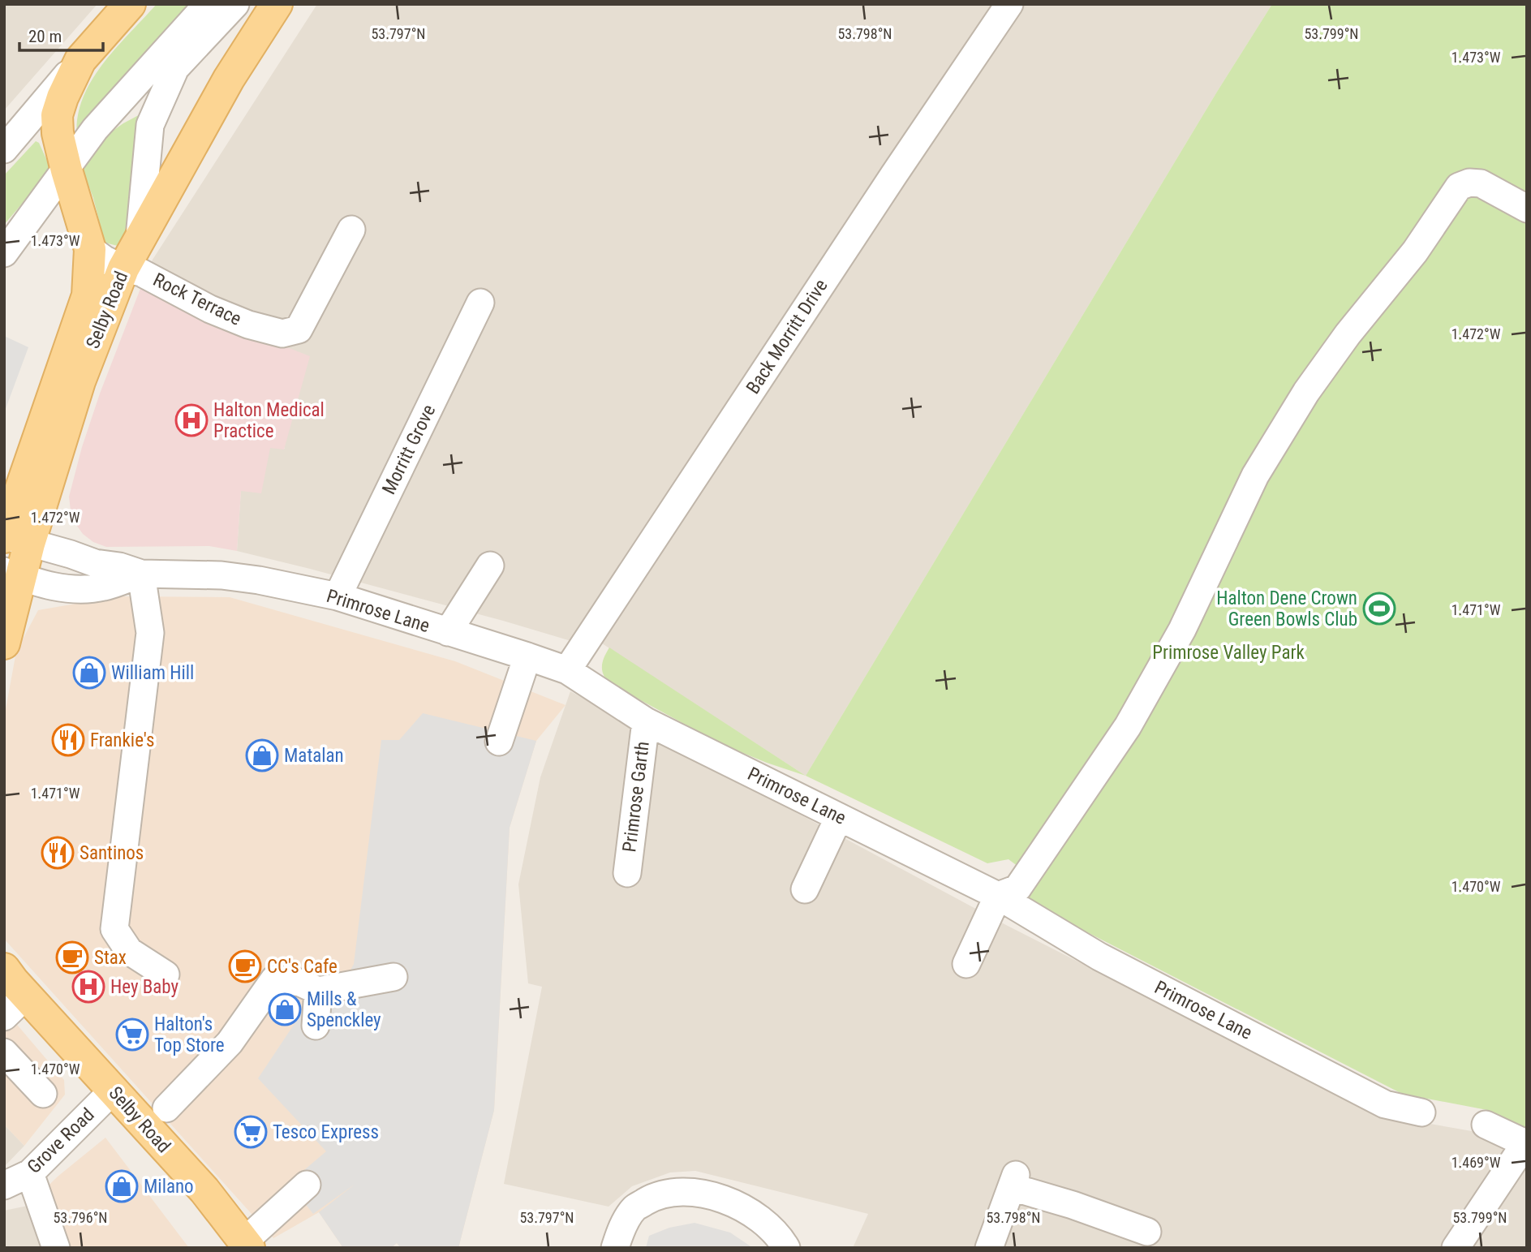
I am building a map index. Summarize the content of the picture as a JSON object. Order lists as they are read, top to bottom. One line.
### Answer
{"streets":{"main road":["Selby Road"],"street":["Rock Terrace","Back Morritt Drive","Morritt Grove","Primrose Lane","Primrose Garth","Grove Road"]},"crossings":[["Rock Terrace","Selby Road"],["Selby Road","Primrose Lane"],["Selby Road","Grove Road"],["Back Morritt Drive","Primrose Lane"],["Morritt Grove","Primrose Lane"],["Primrose Lane","Primrose Garth"]],"parks":["Primrose Valley Park"],"places":{"hospital":["Halton Medical Practice","Hey Baby"],"sports":["Halton Dene Crown Green Bowls Club"],"shop":["William Hill","Matalan","Mills & Spenckley","Milano"],"restaurant":["Frankie's","Santinos"],"cafe":["Stax","CC's Cafe"],"supermarket":["Halton's Top Store","Tesco Express"]},"scale_bar":"20 m","coordinates":["53.797°N","53.798°N","53.799°N","1.473°W","1.472°W","1.471°W","1.470°W","1.469°W","53.796°N"]}
